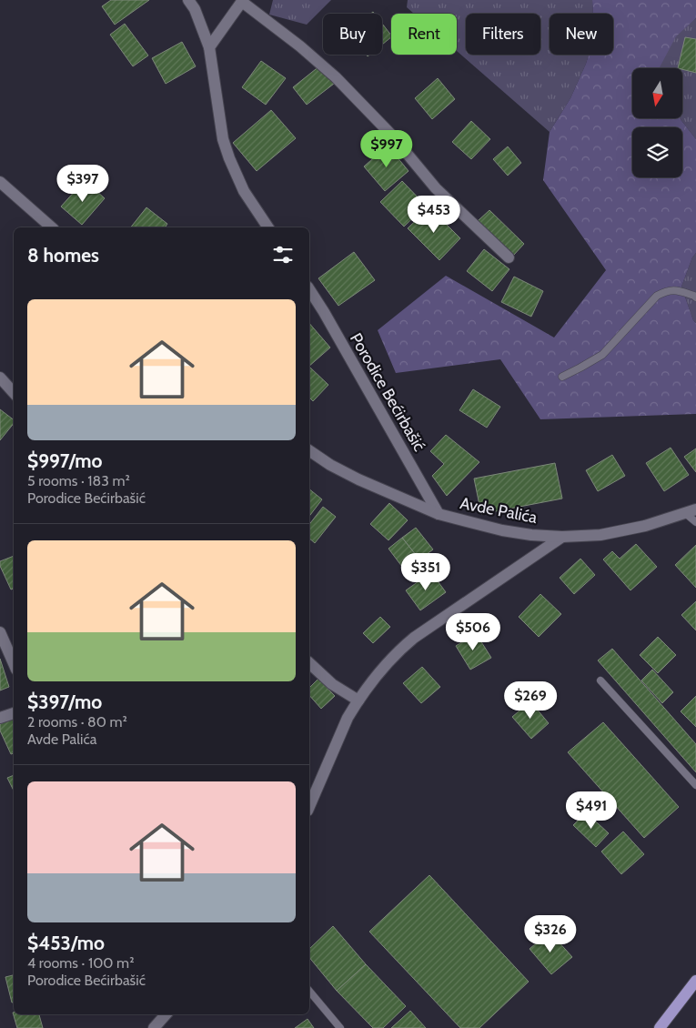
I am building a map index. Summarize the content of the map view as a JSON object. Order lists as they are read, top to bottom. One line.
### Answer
{"streets":{"street":["Porodice Bećirbašić","Avde Palića"]},"crossings":[["Porodice Bećirbašić","Avde Palića"]],"north":"bottom","page":{"chip":["Buy","Rent","Filters","New"],"price":["$997","$397","$453","$351","$506","$269","$491","$326"],"heading":"8 homes","list":[{"name":"$997/mo","note":"5 rooms · 183 m² · Porodice Bećirbašić"},{"name":"$397/mo","note":"2 rooms · 80 m² · Avde Palića"},{"name":"$453/mo","note":"4 rooms · 100 m² · Porodice Bećirbašić"}]}}
